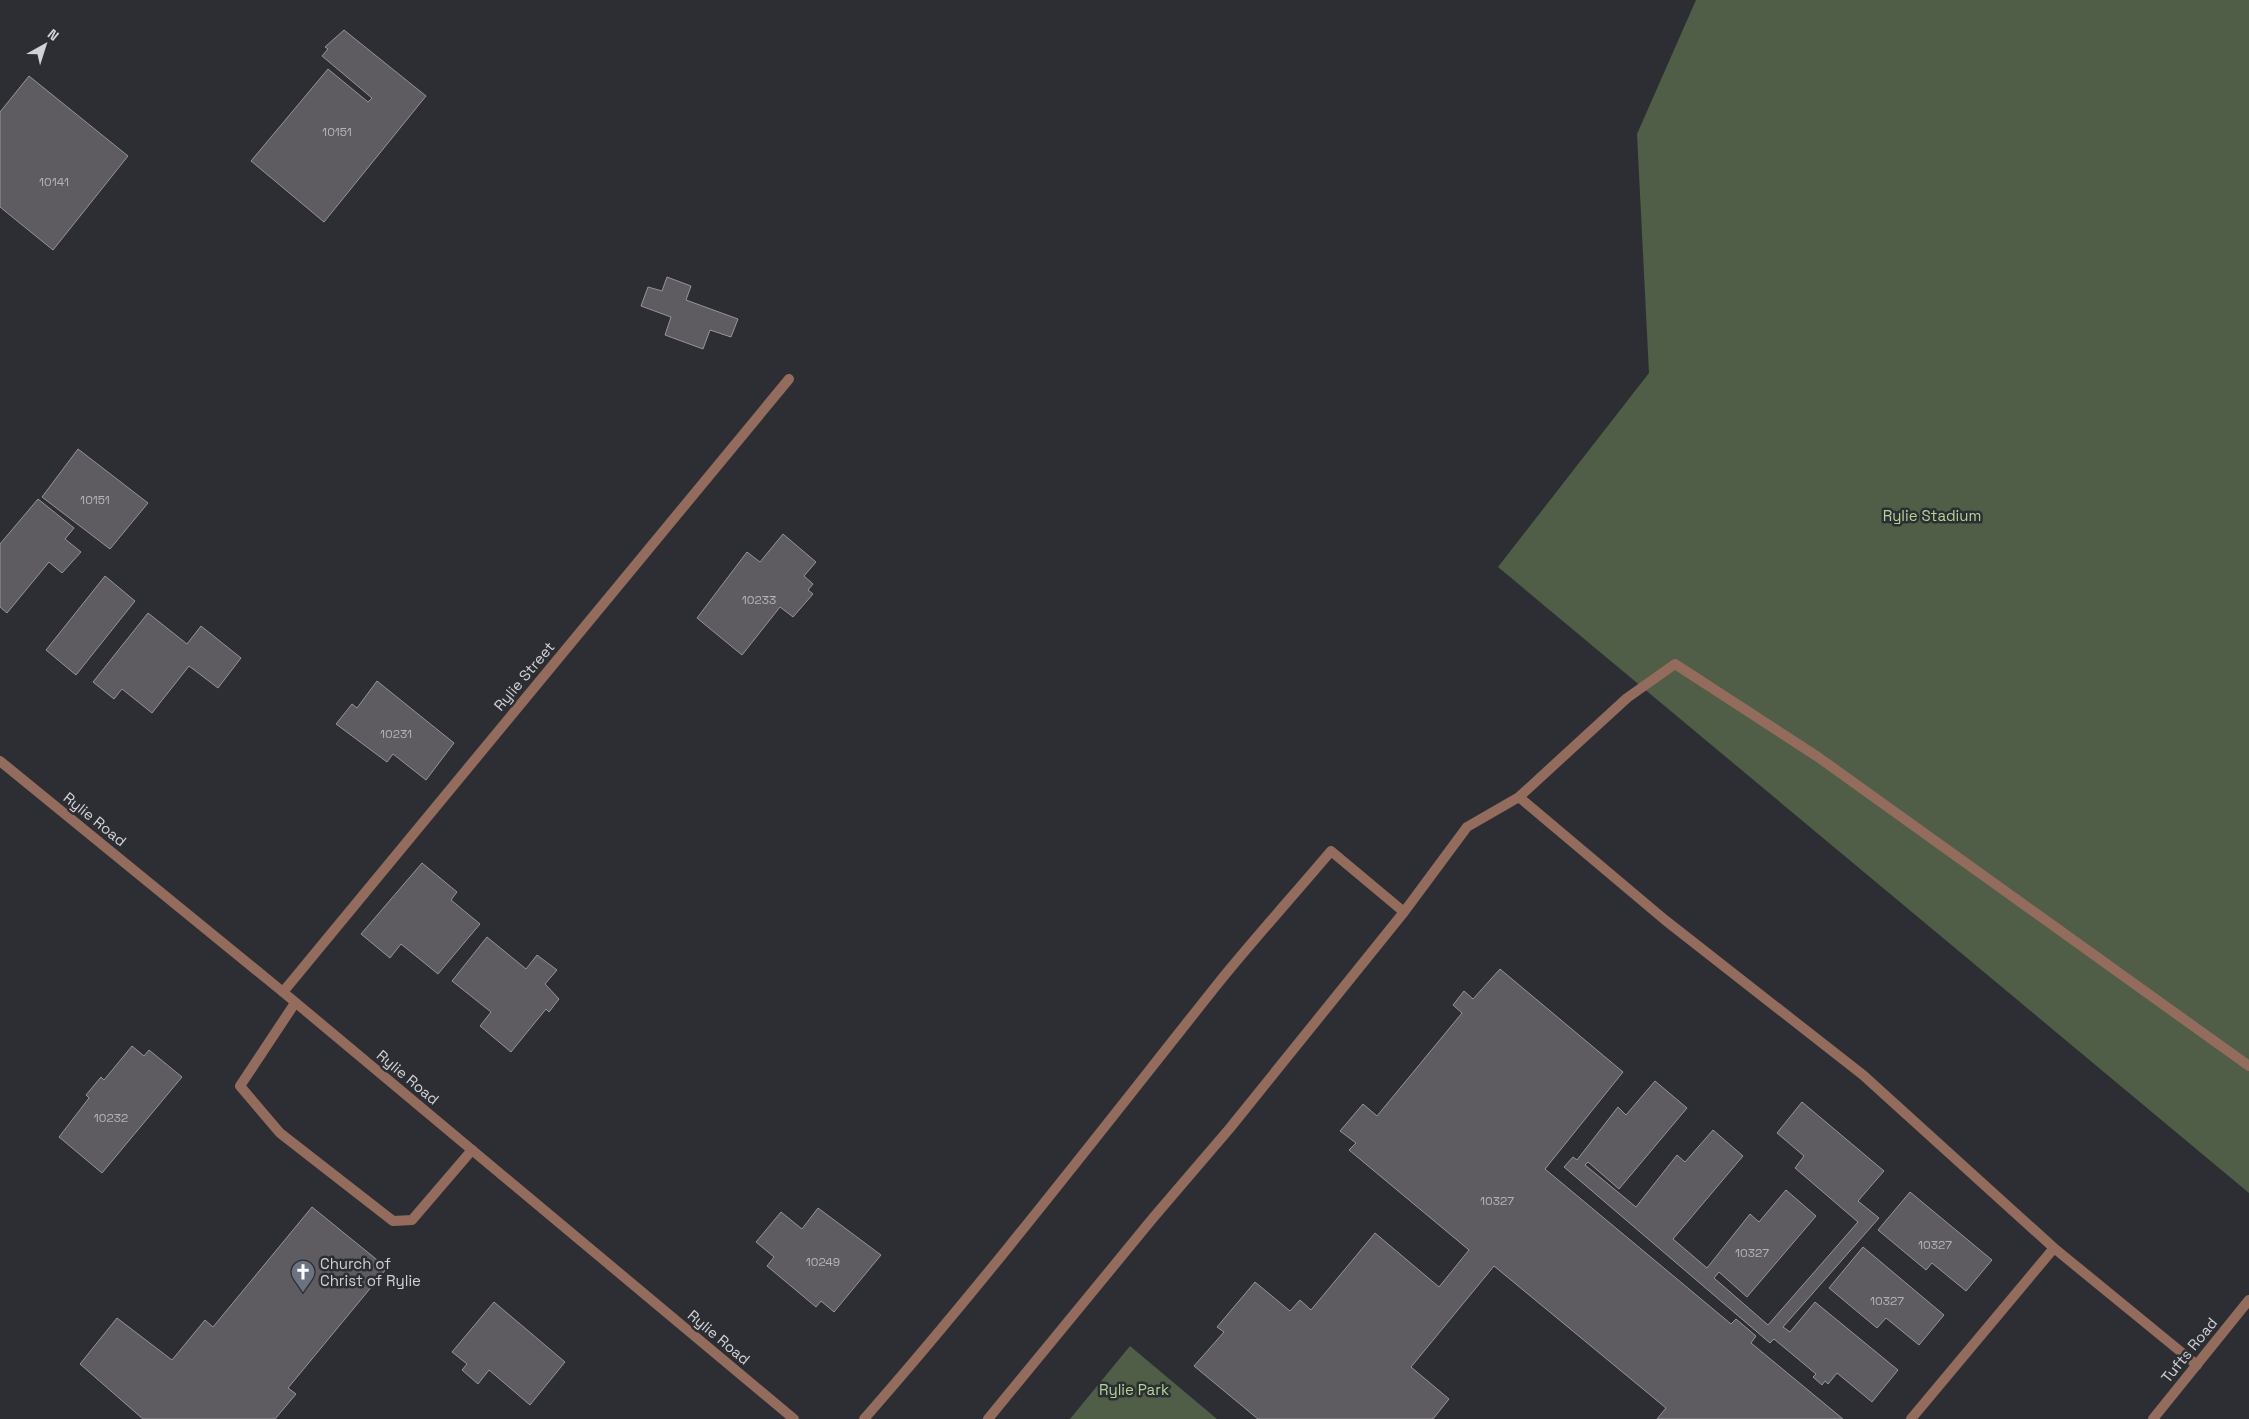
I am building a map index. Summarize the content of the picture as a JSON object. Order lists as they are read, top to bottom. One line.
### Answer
{"streets":{"street":["Rylie Street","Rylie Road","Tufts Road"]},"crossings":[["Rylie Street","Rylie Road"]],"parks":["Rylie Stadium","Rylie Park"],"places":{"church":["Church of Christ of Rylie"]},"house_numbers":["10151","10141","10151","10233","10231","10232","10327","10327","10327","10249","10327"],"north":"top right"}
